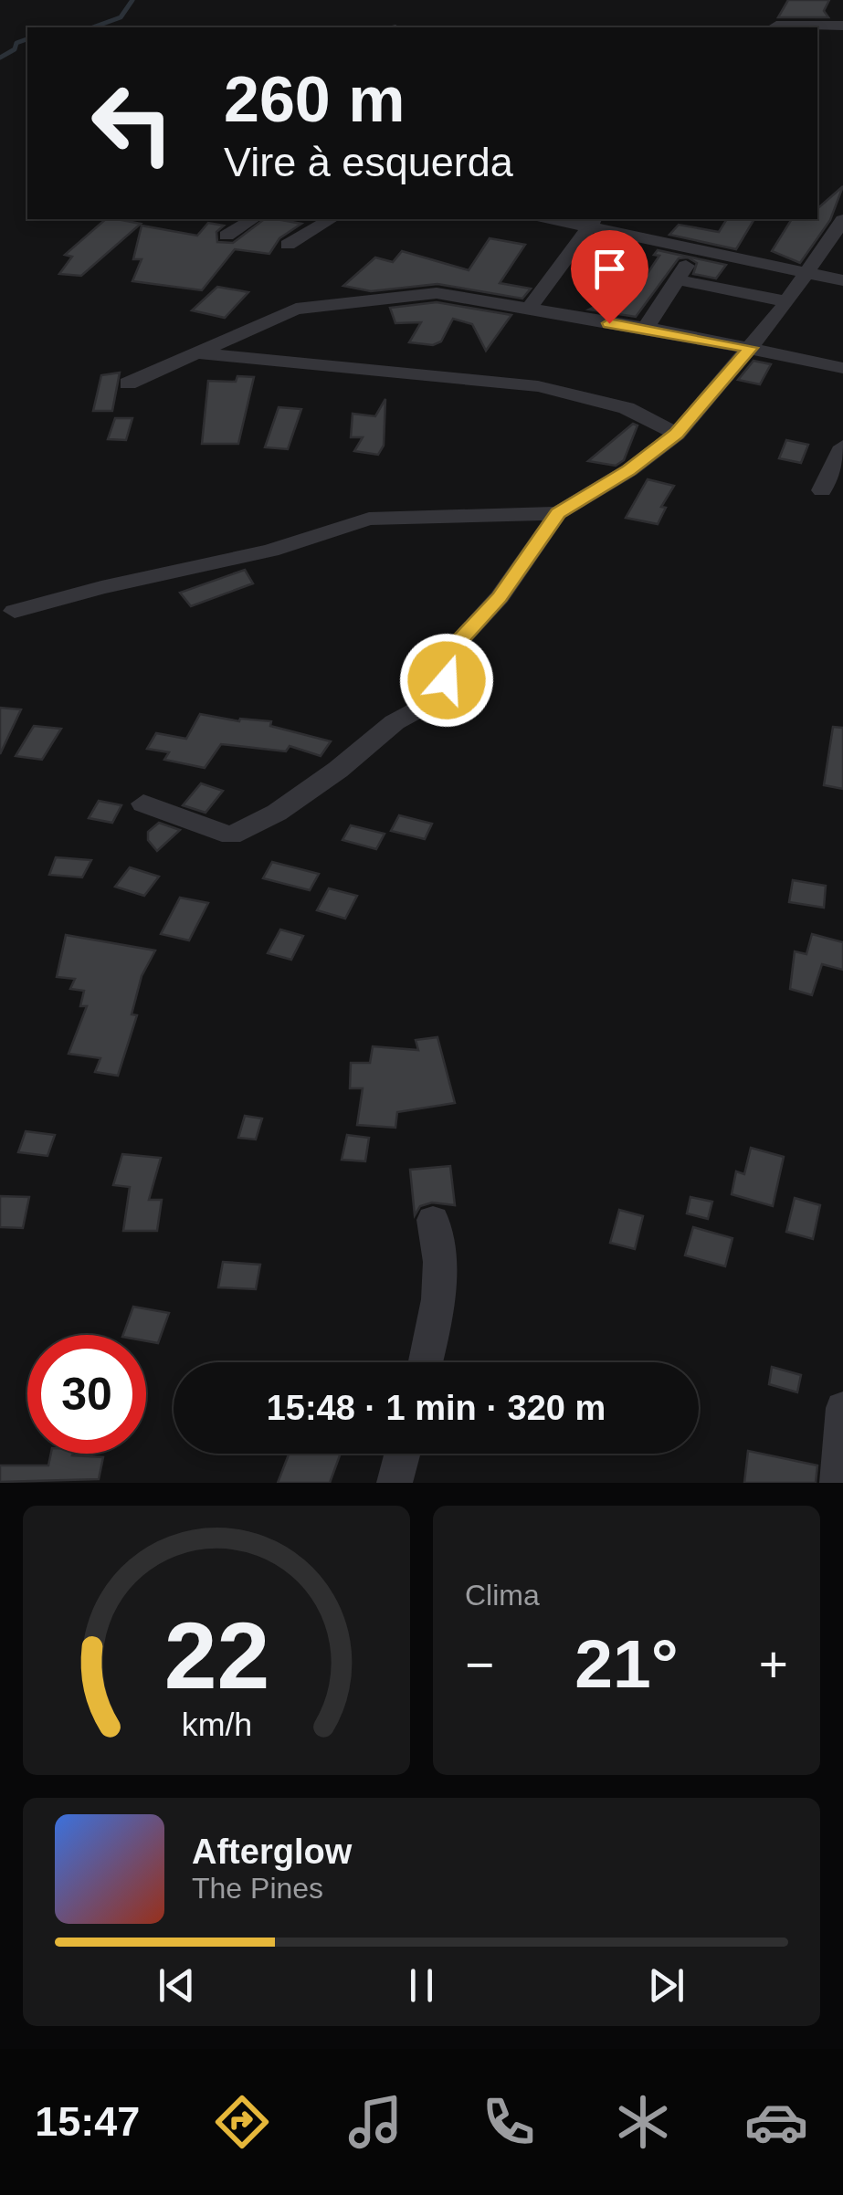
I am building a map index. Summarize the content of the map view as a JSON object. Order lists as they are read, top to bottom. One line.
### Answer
{"page":{"turn":["260 m","Vire à esquerda"],"limit":"30","trip":"15:48 · 1 min · 320 m","tile":"Clima","heat":["−","21°","+"],"song":["Afterglow","The Pines"],"tabs":"15:47","gauge":["22","km/h"]}}
